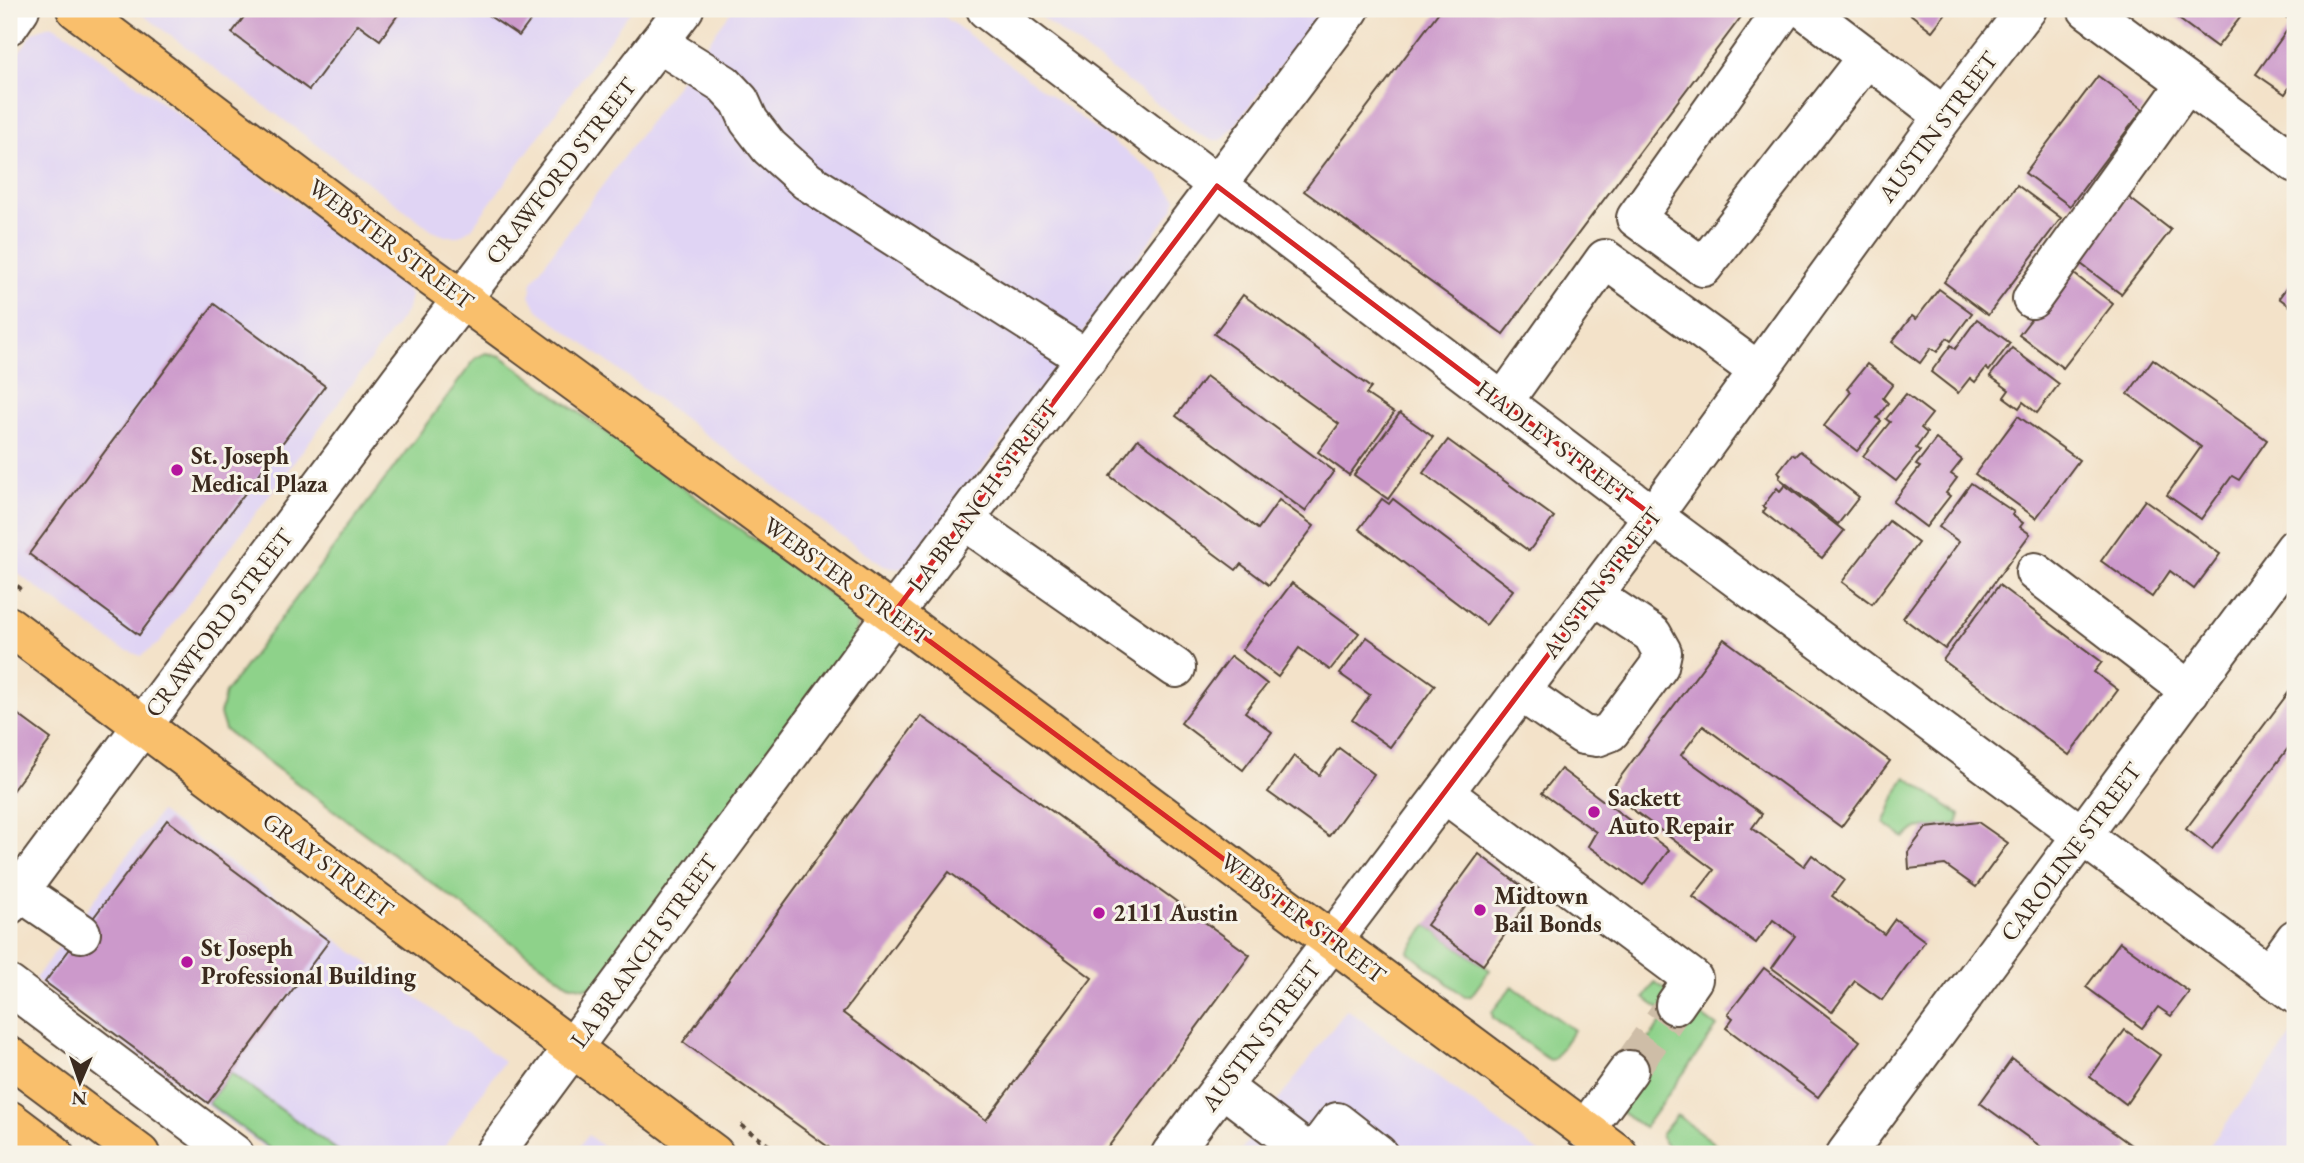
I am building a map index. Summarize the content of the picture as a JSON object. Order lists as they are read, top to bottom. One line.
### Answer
{"streets":{"main road":["WEBSTER STREET","GRAY STREET"],"street":["AUSTIN STREET","CRAWFORD STREET","HADLEY STREET","LA BRANCH STREET","CAROLINE STREET"]},"crossings":[["AUSTIN STREET","WEBSTER STREET"],["AUSTIN STREET","HADLEY STREET"],["CRAWFORD STREET","WEBSTER STREET"],["CRAWFORD STREET","GRAY STREET"],["WEBSTER STREET","LA BRANCH STREET"],["HADLEY STREET","LA BRANCH STREET"],["HADLEY STREET","CAROLINE STREET"],["LA BRANCH STREET","GRAY STREET"]],"places":["St. Joseph Medical Plaza","Sackett Auto Repair","Midtown Bail Bonds","2111 Austin","St Joseph Professional Building"],"north":"bottom"}
